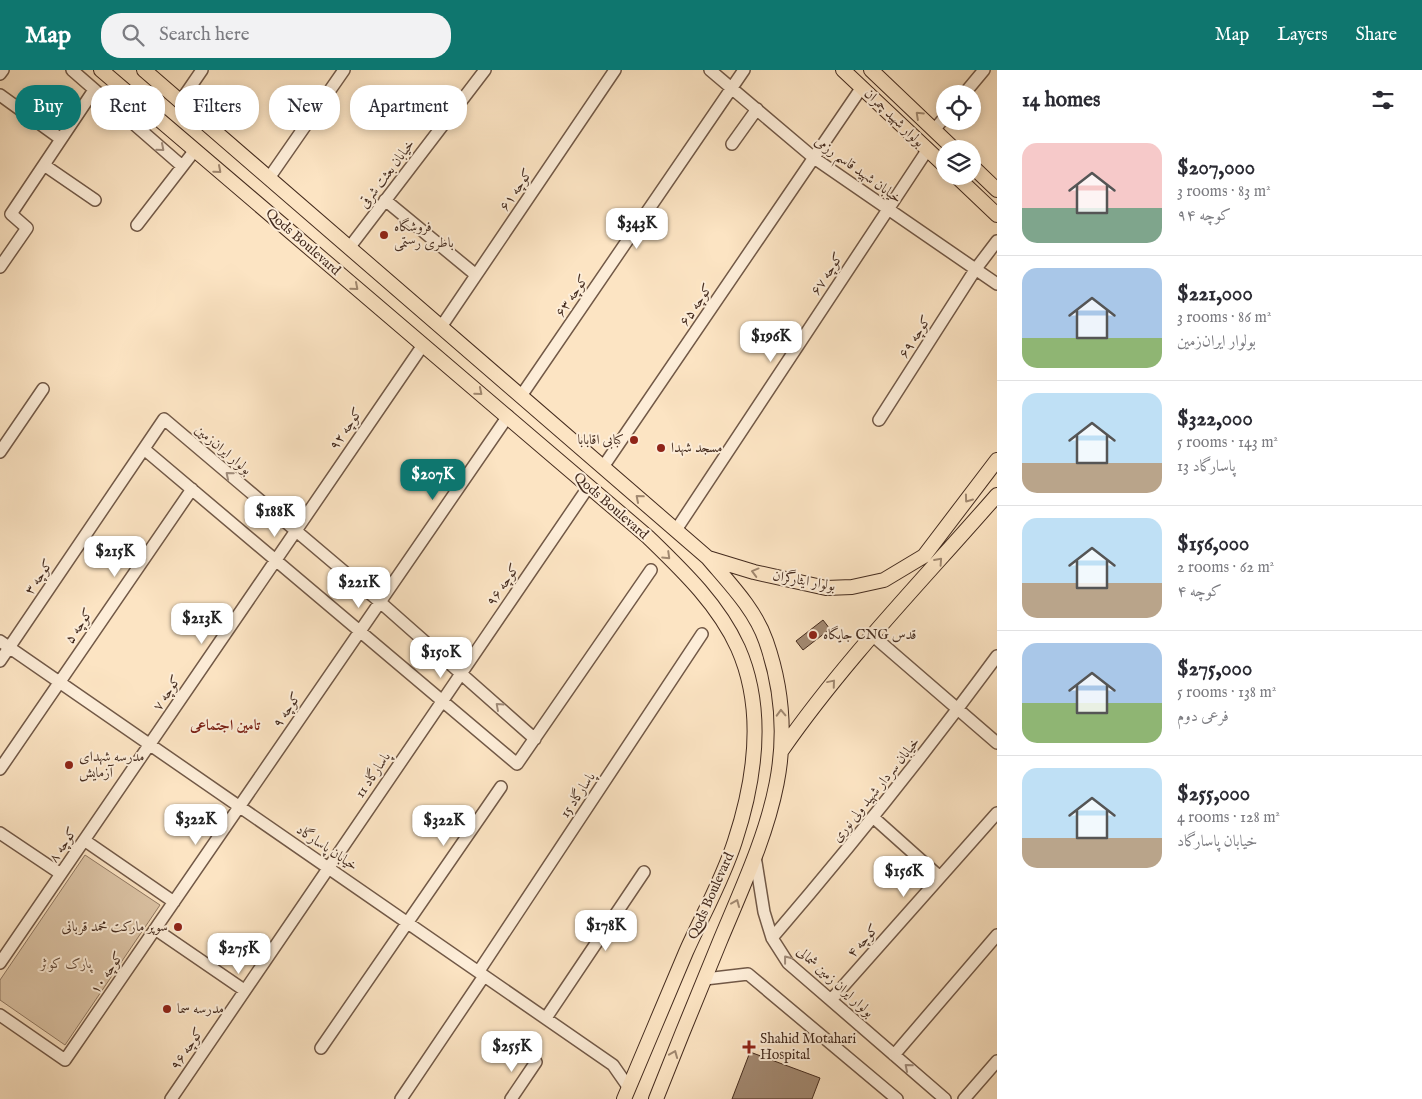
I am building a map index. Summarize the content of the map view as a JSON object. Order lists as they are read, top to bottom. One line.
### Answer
{"streets":{"main road":["بولوار شهید چمران","Qods Boulevard","بولوار ایثارگران"],"street":["خیابان شهید قاسم رزمی","خیابان بعثت شرقی","کوچه ۶۱","کوچه ۶۷","کوچه ۶۳","کوچه ۶۵","کوچه ۶۹","کوچه ۹۲","بولوار ایران‌زمین","کوچه ۳","کوچه ۹۶","کوچه ۵","کوچه ۷","کوچه ۹","پاسارگاد 11","خیابان سردار شهید ولی نوری","پاسارگاد 15","کوچه ۸","خیابان پاسارگاد","کوچه ۴","کوچه ۱۰","بولوار ایران زمین شمالی"]},"crossings":[["بولوار شهید چمران","کوچه ۶۷"],["بولوار شهید چمران","کوچه ۶۵"],["خیابان شهید قاسم رزمی","کوچه ۶۷"],["خیابان شهید قاسم رزمی","کوچه ۶۳"],["خیابان شهید قاسم رزمی","کوچه ۶۵"],["خیابان شهید قاسم رزمی","کوچه ۶۹"],["خیابان بعثت شرقی","Qods Boulevard"],["کوچه ۶۱","Qods Boulevard"],["Qods Boulevard","کوچه ۶۷"],["Qods Boulevard","کوچه ۶۳"],["Qods Boulevard","کوچه ۶۵"],["Qods Boulevard","کوچه ۹۲"],["Qods Boulevard","بولوار ایثارگران"],["Qods Boulevard","کوچه ۹۶"],["Qods Boulevard","کوچه ۹"],["Qods Boulevard","خیابان پاسارگاد"],["Qods Boulevard","بولوار ایران زمین شمالی"],["کوچه ۹۲","بولوار ایران‌زمین"],["کوچه ۹۲","کوچه ۷"],["بولوار ایران‌زمین","کوچه ۳"],["بولوار ایران‌زمین","کوچه ۹۶"],["بولوار ایران‌زمین","کوچه ۹"],["کوچه ۳","خیابان پاسارگاد"],["کوچه ۹۶","پاسارگاد 11"],["کوچه ۹۶","خیابان پاسارگاد"],["کوچه ۵","خیابان پاسارگاد"],["کوچه ۷","کوچه ۸"],["کوچه ۷","خیابان پاسارگاد"],["کوچه ۹","خیابان پاسارگاد"],["کوچه ۹","کوچه ۱۰"],["پاسارگاد 11","خیابان پاسارگاد"],["خیابان سردار شهید ولی نوری","بولوار ایران زمین شمالی"],["پاسارگاد 15","خیابان پاسارگاد"],["کوچه ۸","خیابان پاسارگاد"],["کوچه ۴","بولوار ایران زمین شمالی"]],"one_way":["بولوار ایثارگران"],"districts":["تامین اجتماعی"],"parks":["پارک کوثر"],"places":{"other":["فروشگاه باطری رستمی","کبابی اقابابا","مسجد شهدا","جایگاه CNG قدس","مدرسه شهدای آزمایش","سوپر مارکت محمد قربانی","مدرسه سما"],"health":["Shahid Motahari Hospital"]},"page":{"header":"Map","search":"Search here","nav":["Map","Layers","Share"],"heading":"14 homes","chip":["Buy","Rent","Filters","New","Apartment"],"list":[{"name":"$207,000","note":"3 rooms · 83 m² · کوچه ۹۴"},{"name":"$221,000","note":"3 rooms · 86 m² · بولوار ایران‌زمین"},{"name":"$322,000","note":"5 rooms · 143 m² · پاسارگاد 13"},{"name":"$156,000","note":"2 rooms · 62 m² · کوچه ۴"},{"name":"$275,000","note":"5 rooms · 138 m² · فرعی دوم"},{"name":"$255,000","note":"4 rooms · 128 m² · خیابان پاسارگاد"}],"price":["$343K","$196K","$207K","$188K","$215K","$221K","$213K","$150K","$322K","$322K","$156K","$178K","$275K","$255K"]}}
